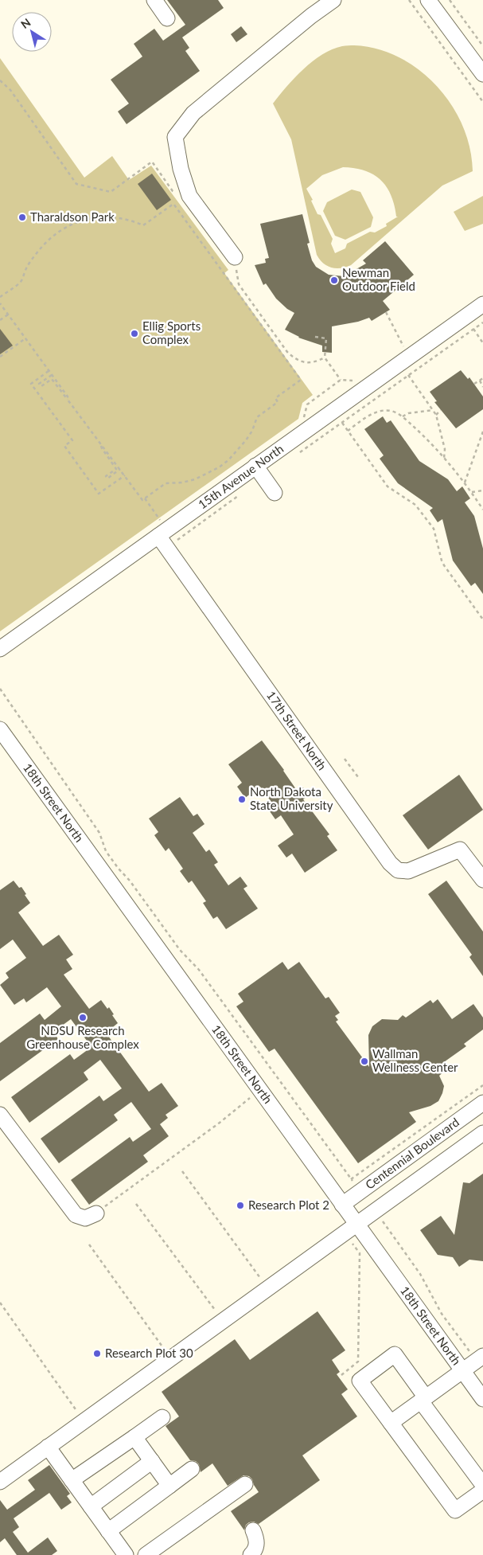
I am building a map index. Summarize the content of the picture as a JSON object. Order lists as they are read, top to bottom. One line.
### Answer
{"streets":{"street":["15th Avenue North","17th Street North","18th Street North","Centennial Boulevard"]},"crossings":[["15th Avenue North","17th Street North"],["18th Street North","Centennial Boulevard"]],"places":["Tharaldson Park","Newman Outdoor Field","Ellig Sports Complex","North Dakota State University","NDSU Research Greenhouse Complex","Wallman Wellness Center","Research Plot 2","Research Plot 30"],"north":"top left"}
